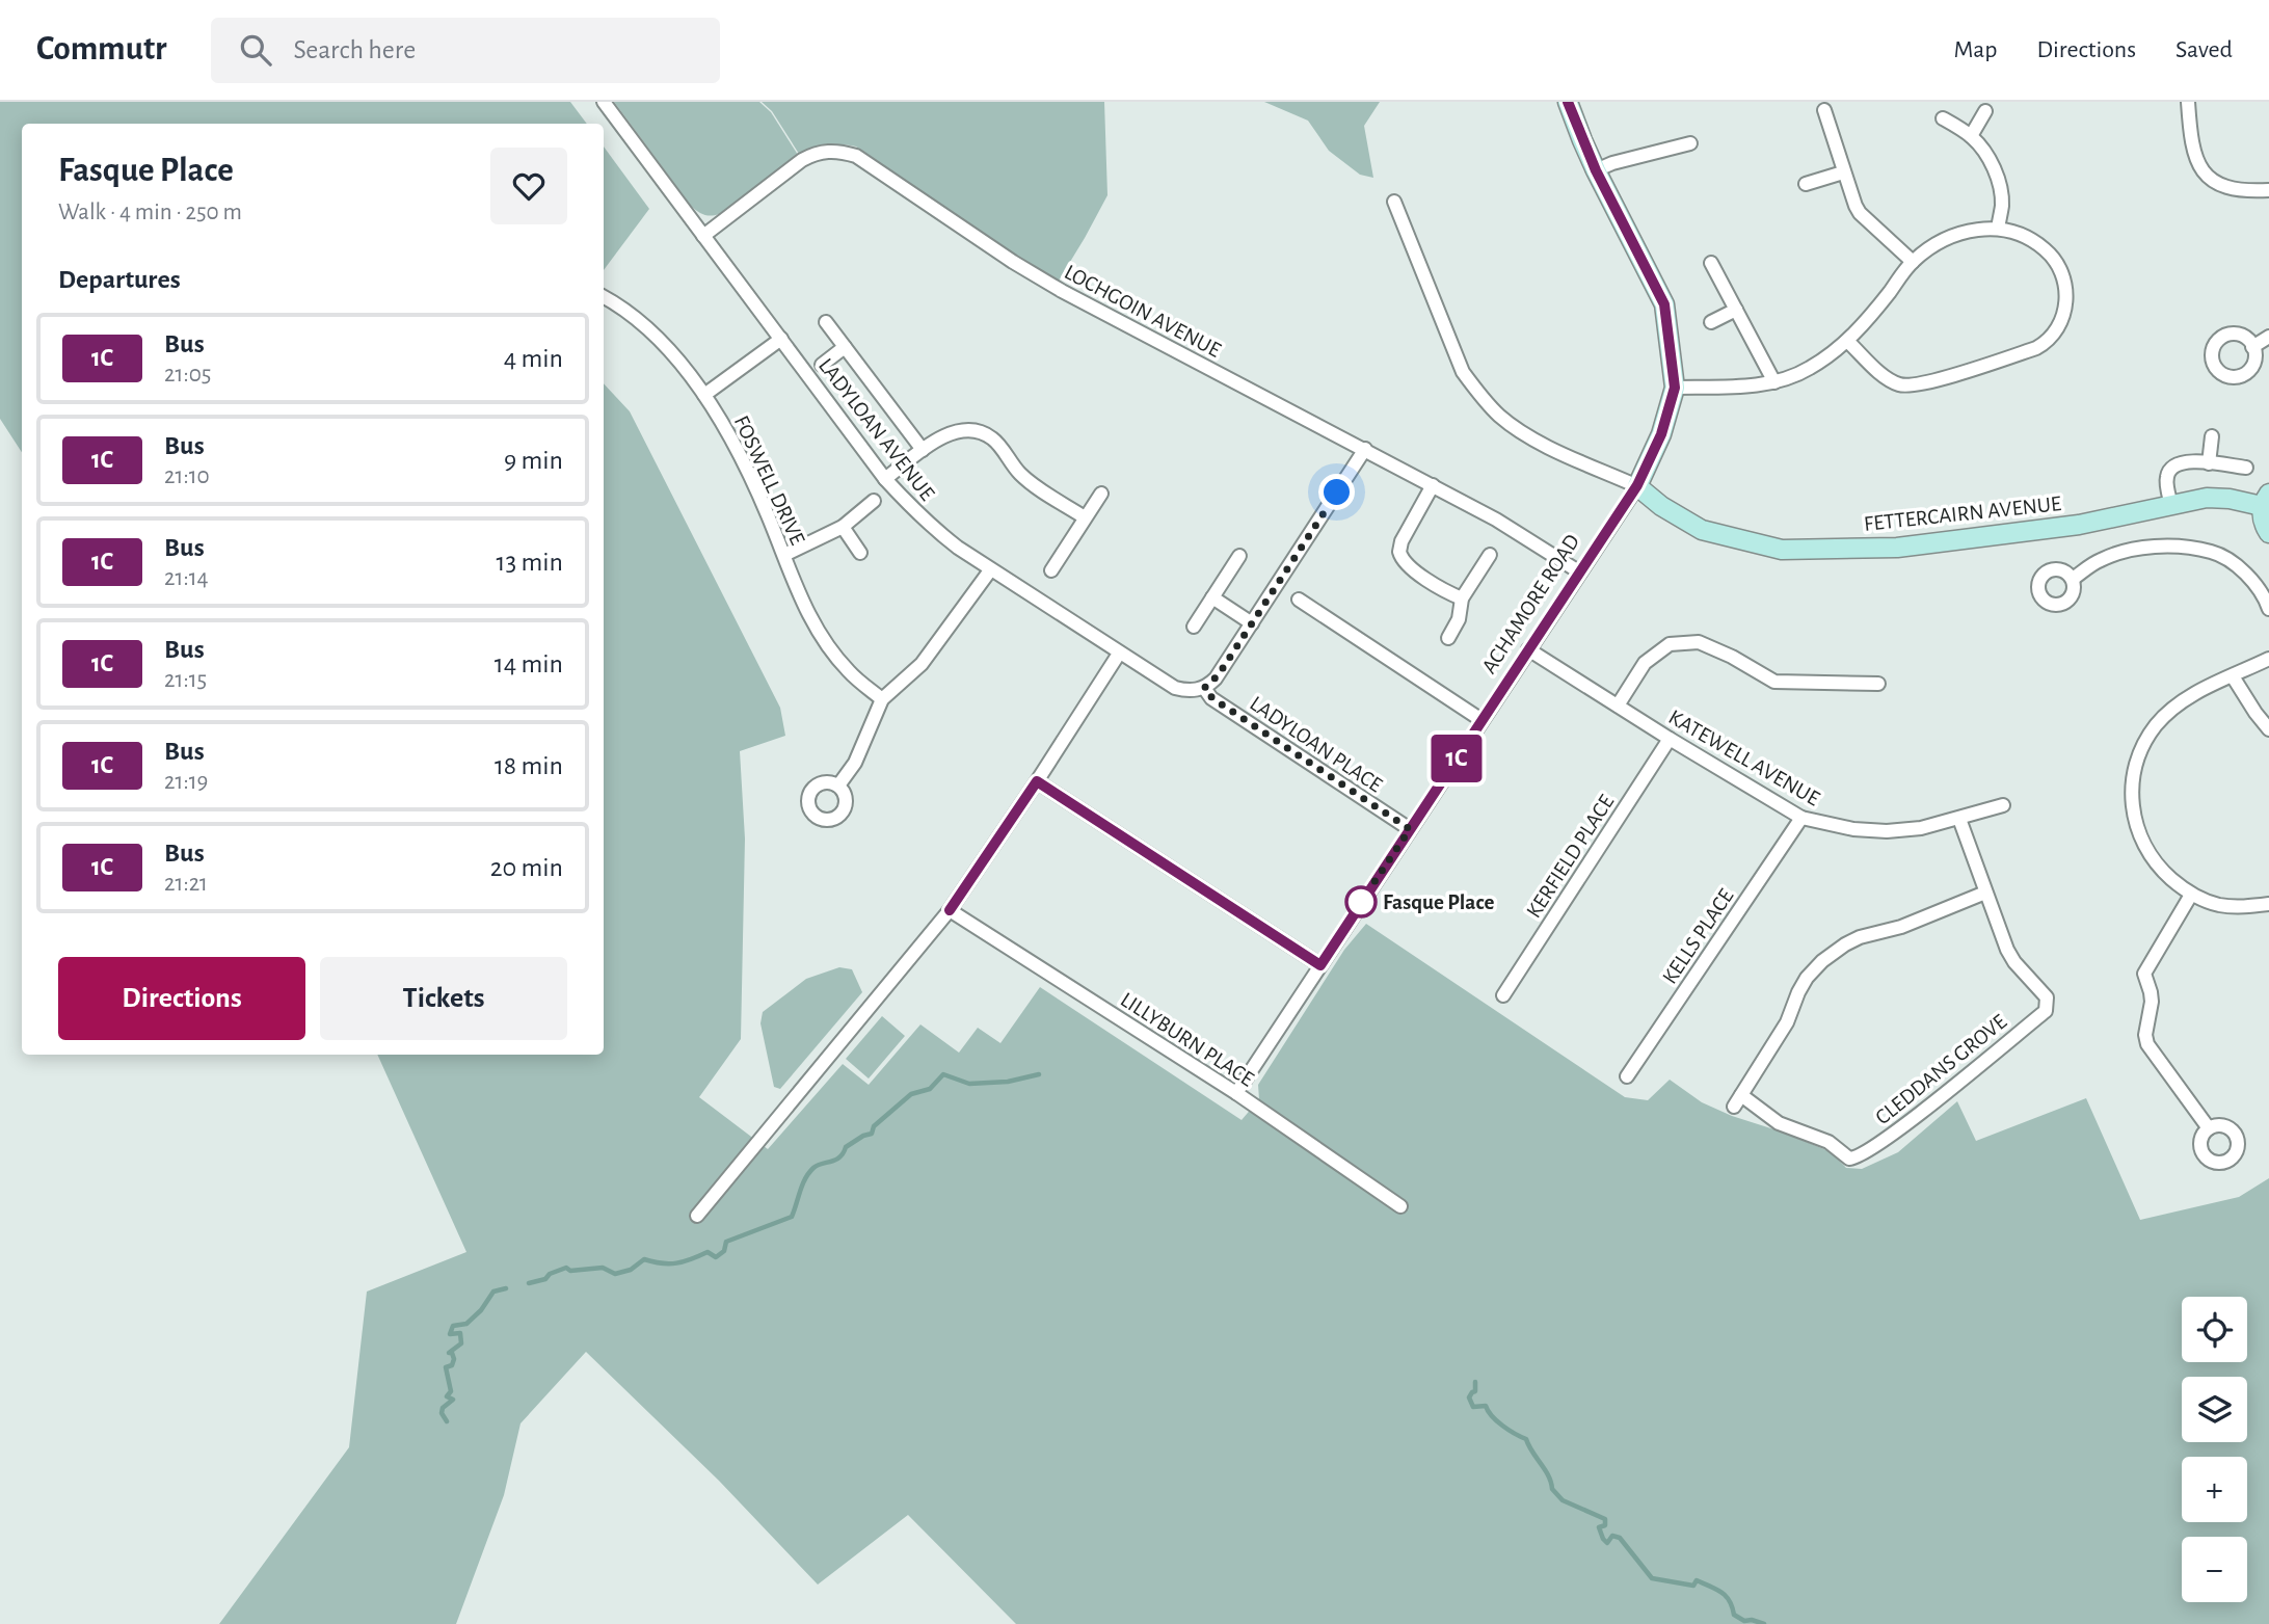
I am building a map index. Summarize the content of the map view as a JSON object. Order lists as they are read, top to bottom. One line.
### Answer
{"streets":{"street":["LOCHGOIN AVENUE","LADYLOAN AVENUE","FOSWELL DRIVE","FETTERCAIRN AVENUE","ACHAMORE ROAD","LADYLOAN PLACE","KATEWELL AVENUE","KERFIELD PLACE","KELLS PLACE","LILLYBURN PLACE","CLEDDANS GROVE"]},"crossings":[["LOCHGOIN AVENUE","LADYLOAN AVENUE"],["LOCHGOIN AVENUE","ACHAMORE ROAD"],["LADYLOAN AVENUE","LADYLOAN PLACE"],["FETTERCAIRN AVENUE","ACHAMORE ROAD"],["ACHAMORE ROAD","LADYLOAN PLACE"],["ACHAMORE ROAD","KATEWELL AVENUE"],["ACHAMORE ROAD","LILLYBURN PLACE"],["KATEWELL AVENUE","KERFIELD PLACE"],["KATEWELL AVENUE","KELLS PLACE"],["KATEWELL AVENUE","CLEDDANS GROVE"]],"places":["Fasque Place"],"lines":["bus line 1C"],"page":{"header":"Commutr","search":"Search here","nav":["Map","Directions","Saved"],"on_map":"1C","heading":[["Fasque Place","Walk · 4 min · 250 m"],"Departures"],"list":[{"mark":"1C","name":"Bus","note":"21:05","value":"4 min"},{"mark":"1C","name":"Bus","note":"21:10","value":"9 min"},{"mark":"1C","name":"Bus","note":"21:14","value":"13 min"},{"mark":"1C","name":"Bus","note":"21:15","value":"14 min"},{"mark":"1C","name":"Bus","note":"21:19","value":"18 min"},{"mark":"1C","name":"Bus","note":"21:21","value":"20 min"}],"buttons":["Directions","Tickets"],"map_buttons":["+","−"]}}
